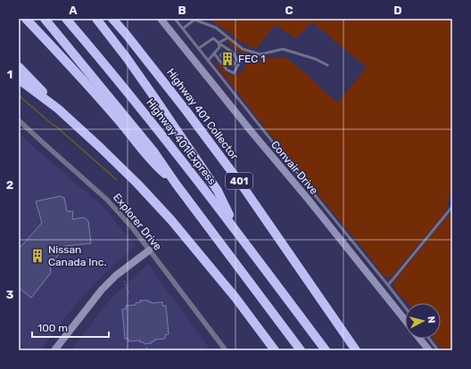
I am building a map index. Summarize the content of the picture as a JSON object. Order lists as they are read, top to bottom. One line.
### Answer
{"streets":{"highway":["Highway 401 Collector","Highway 401 Express","401"],"street":["Convair Drive","Explorer Drive"]},"places":{"building":["FEC 1","Nissan Canada Inc."]},"scale_bar":"100 m","north":"right","grid":{"columns":["A","B","C","D"],"rows":["1","2","3"]}}
